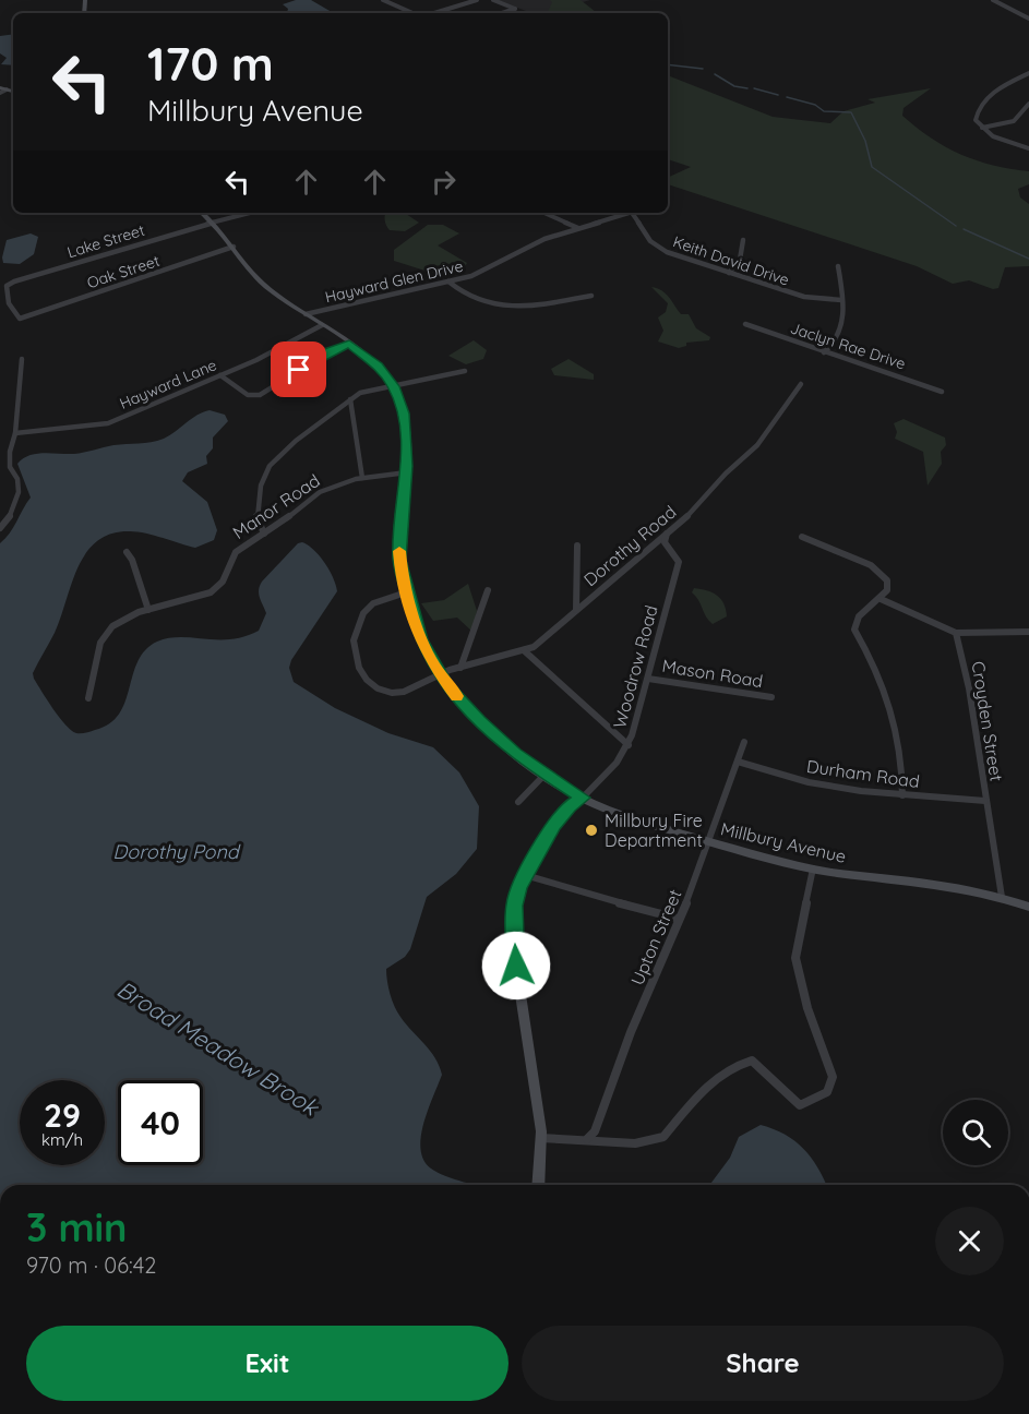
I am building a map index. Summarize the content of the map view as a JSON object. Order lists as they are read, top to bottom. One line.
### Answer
{"streets":{"main road":["Millbury Avenue"],"street":["Lake Street","Keith David Drive","Oak Street","Hayward Glen Drive","Jaclyn Rae Drive","Hayward Lane","Manor Road","Dorothy Road","Woodrow Road","Mason Road","Croyden Street","Durham Road","Upton Street"]},"crossings":[["Lake Street","Oak Street"],["Lake Street","Millbury Avenue"],["Oak Street","Millbury Avenue"],["Hayward Glen Drive","Millbury Avenue"],["Hayward Lane","Millbury Avenue"],["Manor Road","Millbury Avenue"],["Dorothy Road","Woodrow Road"],["Dorothy Road","Millbury Avenue"],["Woodrow Road","Mason Road"],["Woodrow Road","Millbury Avenue"],["Croyden Street","Durham Road"],["Croyden Street","Millbury Avenue"],["Durham Road","Upton Street"],["Millbury Avenue","Upton Street"]],"water":["Dorothy Pond","Broad Meadow Brook"],"places":["Millbury Fire Department"],"page":{"turn":["170 m","Millbury Avenue"],"speed":"29 km/h","limit":"40","heading":["3 min","970 m · 06:42"],"buttons":["Exit","Share"]}}
